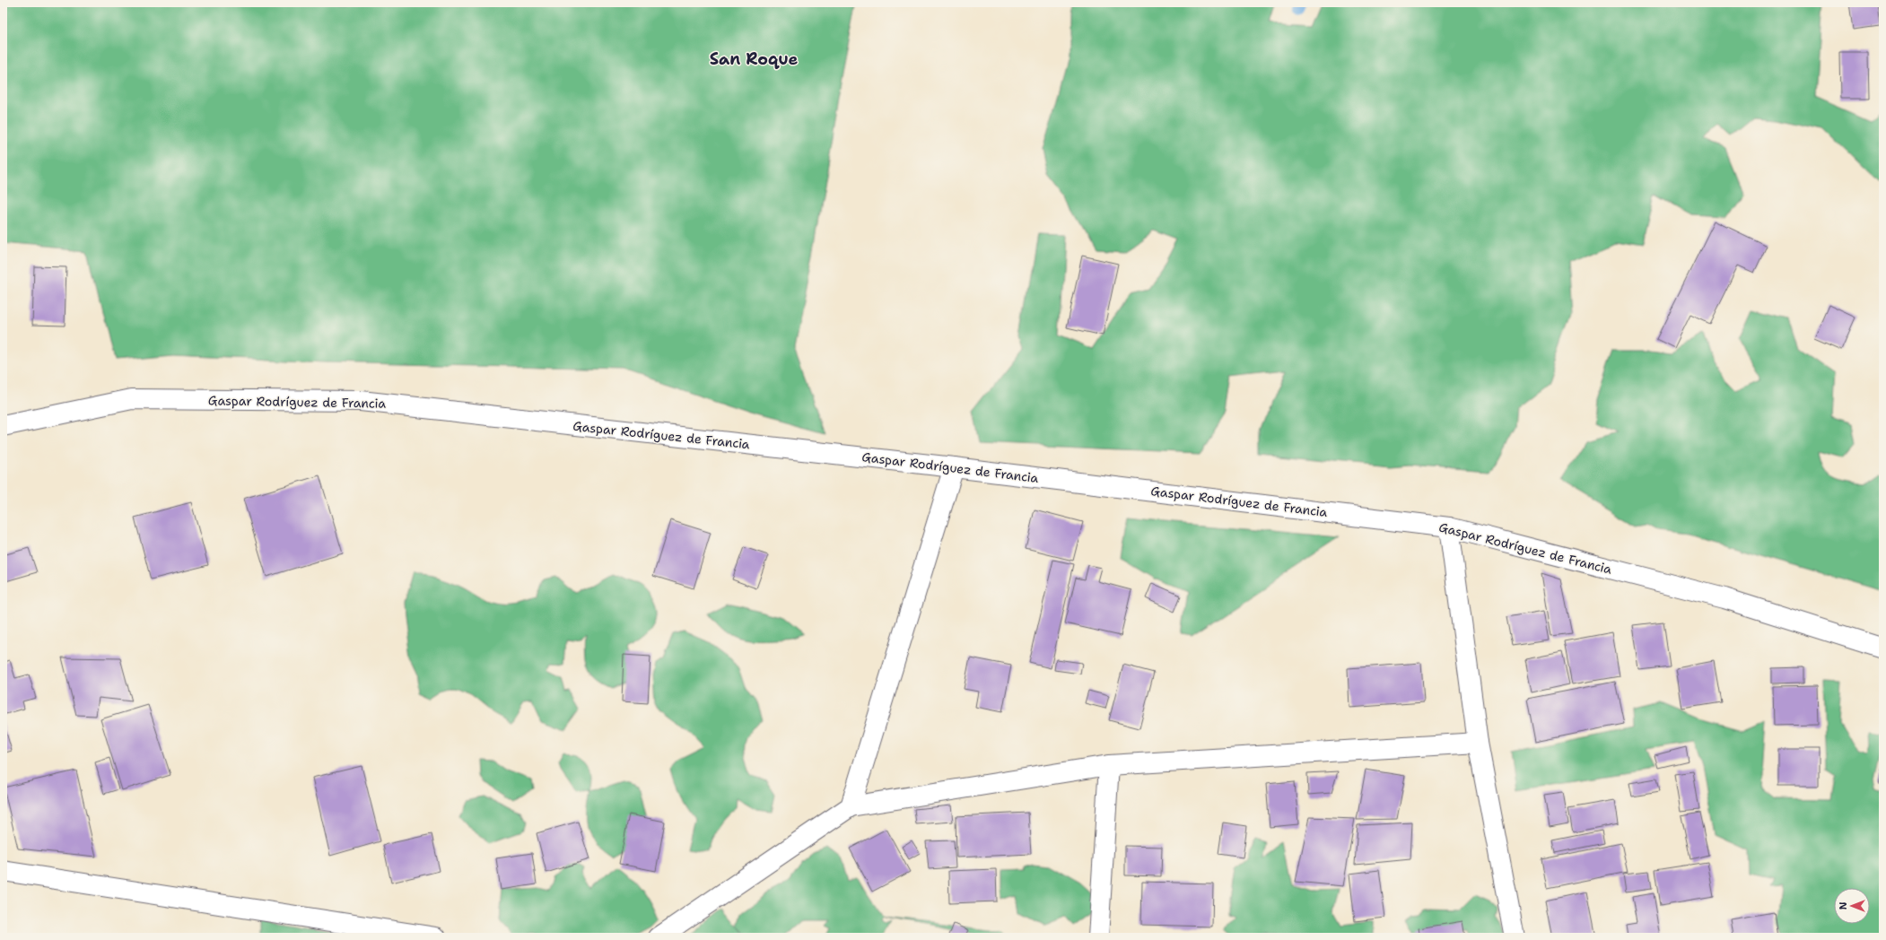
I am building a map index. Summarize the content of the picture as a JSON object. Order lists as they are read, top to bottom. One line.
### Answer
{"streets":{"street":["Gaspar Rodríguez de Francia"]},"districts":["San Roque"],"north":"left"}
